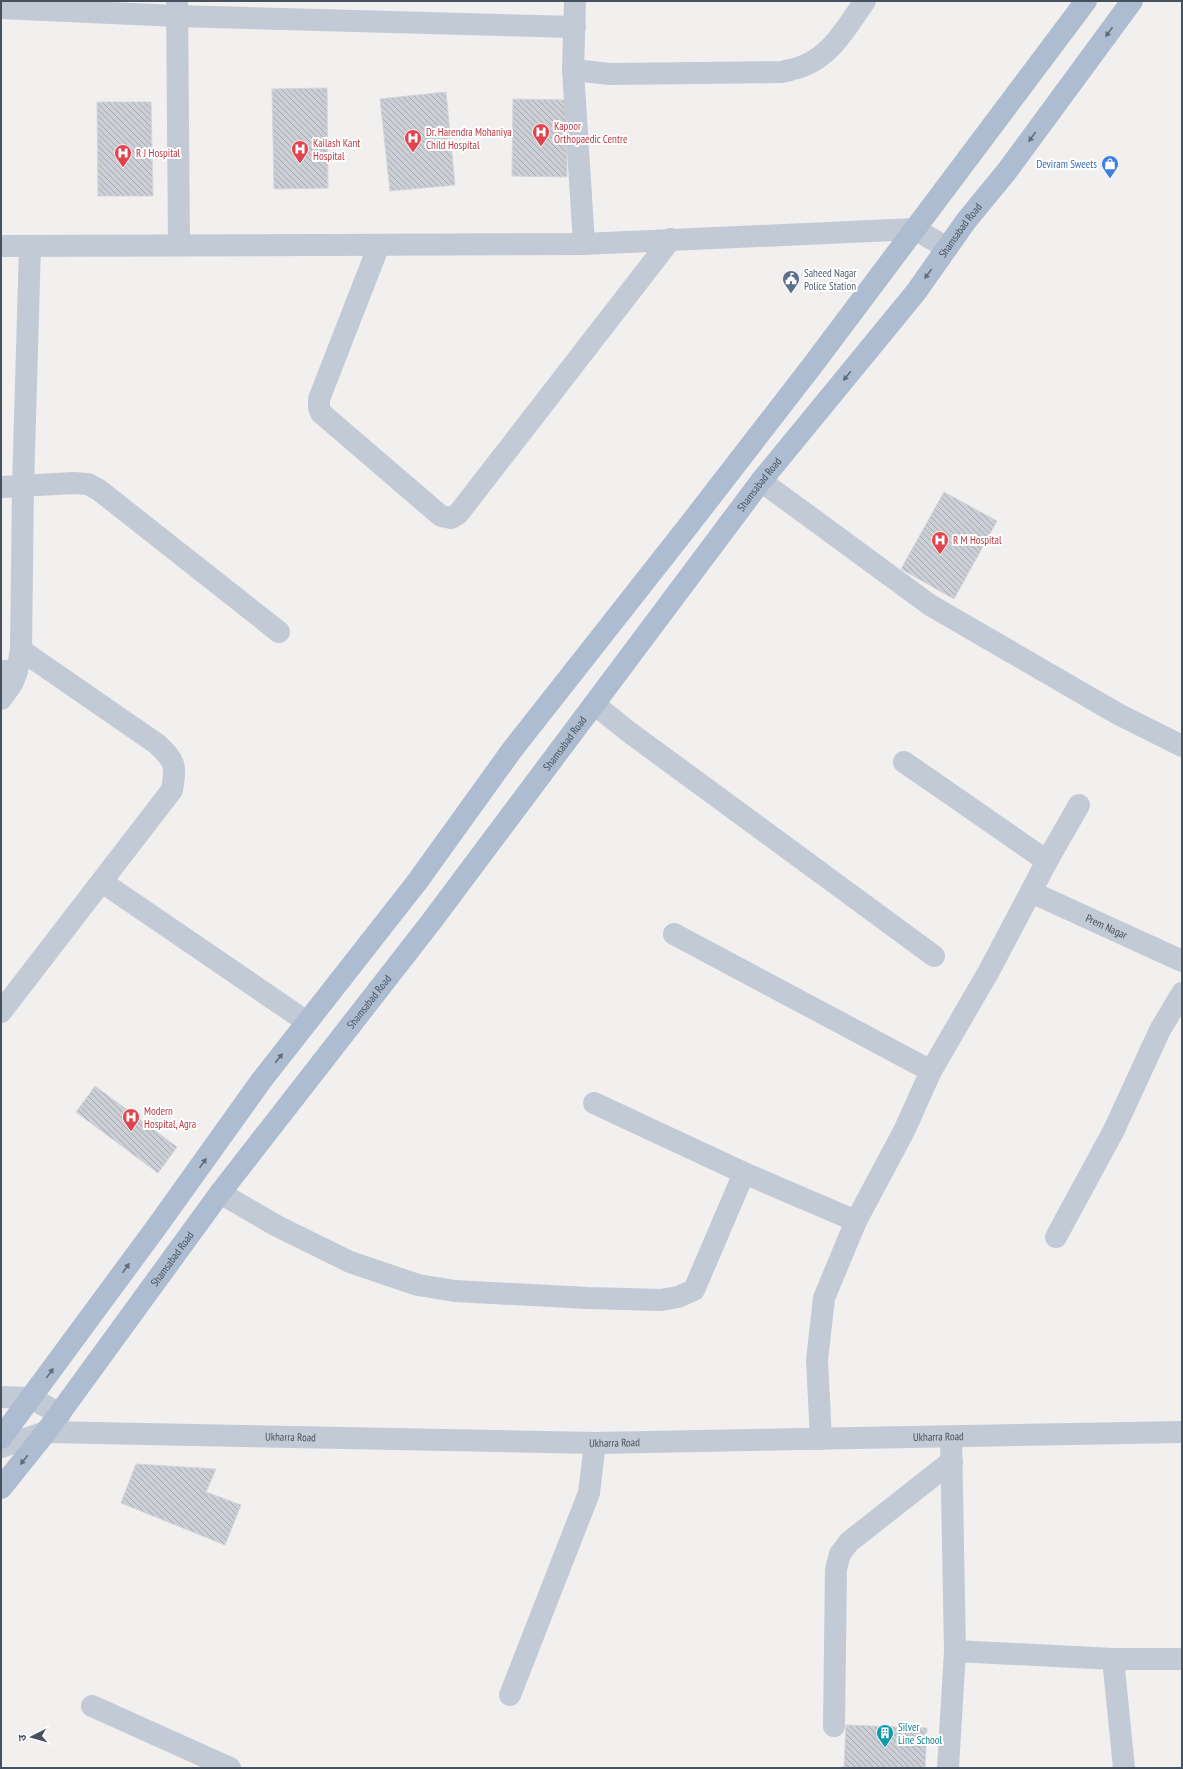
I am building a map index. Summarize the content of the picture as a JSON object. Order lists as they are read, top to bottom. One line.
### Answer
{"streets":{"main road":["Shamsabad Road"],"street":["Prem Nagar","Ukharra Road"]},"crossings":[["Shamsabad Road","Ukharra Road"]],"places":{"hospital":["Kapoor Orthopaedic Centre","Dr. Harendra Mohaniya Child Hospital","Kailash Kant Hospital","R J Hospital","R M Hospital","Modern Hospital, Agra"],"shop":["Deviram Sweets"],"public building":["Saheed Nagar Police Station"],"building":["Silver Line School"]},"north":"left"}
